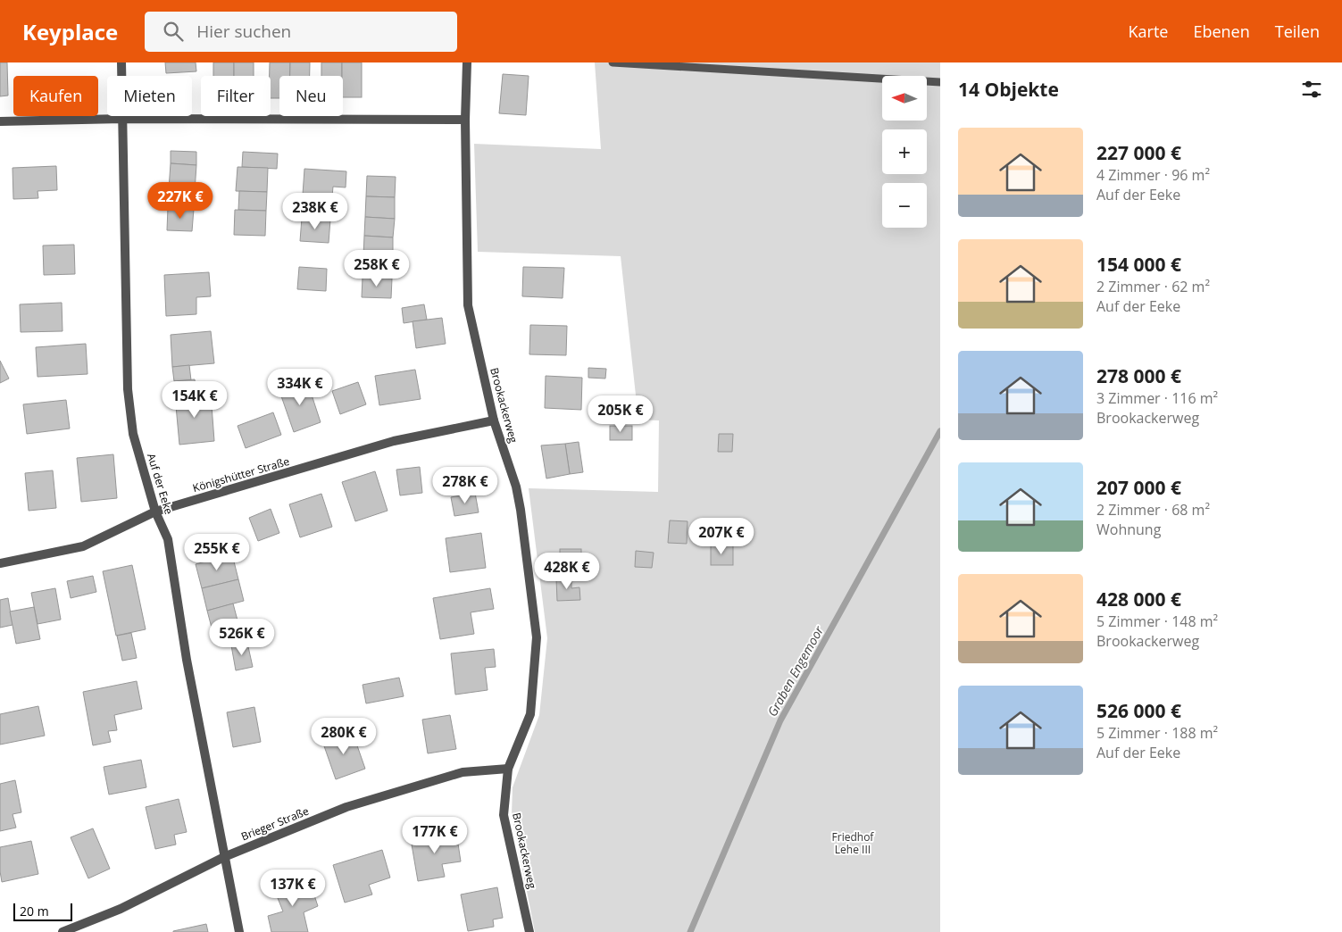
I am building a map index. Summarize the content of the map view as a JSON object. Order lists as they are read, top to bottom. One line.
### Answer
{"streets":{"street":["Brookackerweg","Königshütter Straße","Auf der Eeke","Brieger Straße"]},"crossings":[["Brookackerweg","Königshütter Straße"],["Brookackerweg","Brieger Straße"],["Königshütter Straße","Auf der Eeke"],["Auf der Eeke","Brieger Straße"]],"water":["Graben Engemoor"],"parks":["Friedhof Lehe III"],"scale_bar":"20 m","north":"left","page":{"header":"Keyplace","search":"Hier suchen","nav":["Karte","Ebenen","Teilen"],"heading":"14 Objekte","map_buttons":["+","−"],"chip":["Kaufen","Mieten","Filter","Neu"],"list":[{"name":"227 000 €","note":"4 Zimmer · 96 m² · Auf der Eeke"},{"name":"154 000 €","note":"2 Zimmer · 62 m² · Auf der Eeke"},{"name":"278 000 €","note":"3 Zimmer · 116 m² · Brookackerweg"},{"name":"207 000 €","note":"2 Zimmer · 68 m² · Wohnung"},{"name":"428 000 €","note":"5 Zimmer · 148 m² · Brookackerweg"},{"name":"526 000 €","note":"5 Zimmer · 188 m² · Auf der Eeke"}],"price":["227K €","238K €","258K €","334K €","154K €","205K €","278K €","207K €","255K €","428K €","526K €","280K €","177K €","137K €"],"scale":"20 m"}}
